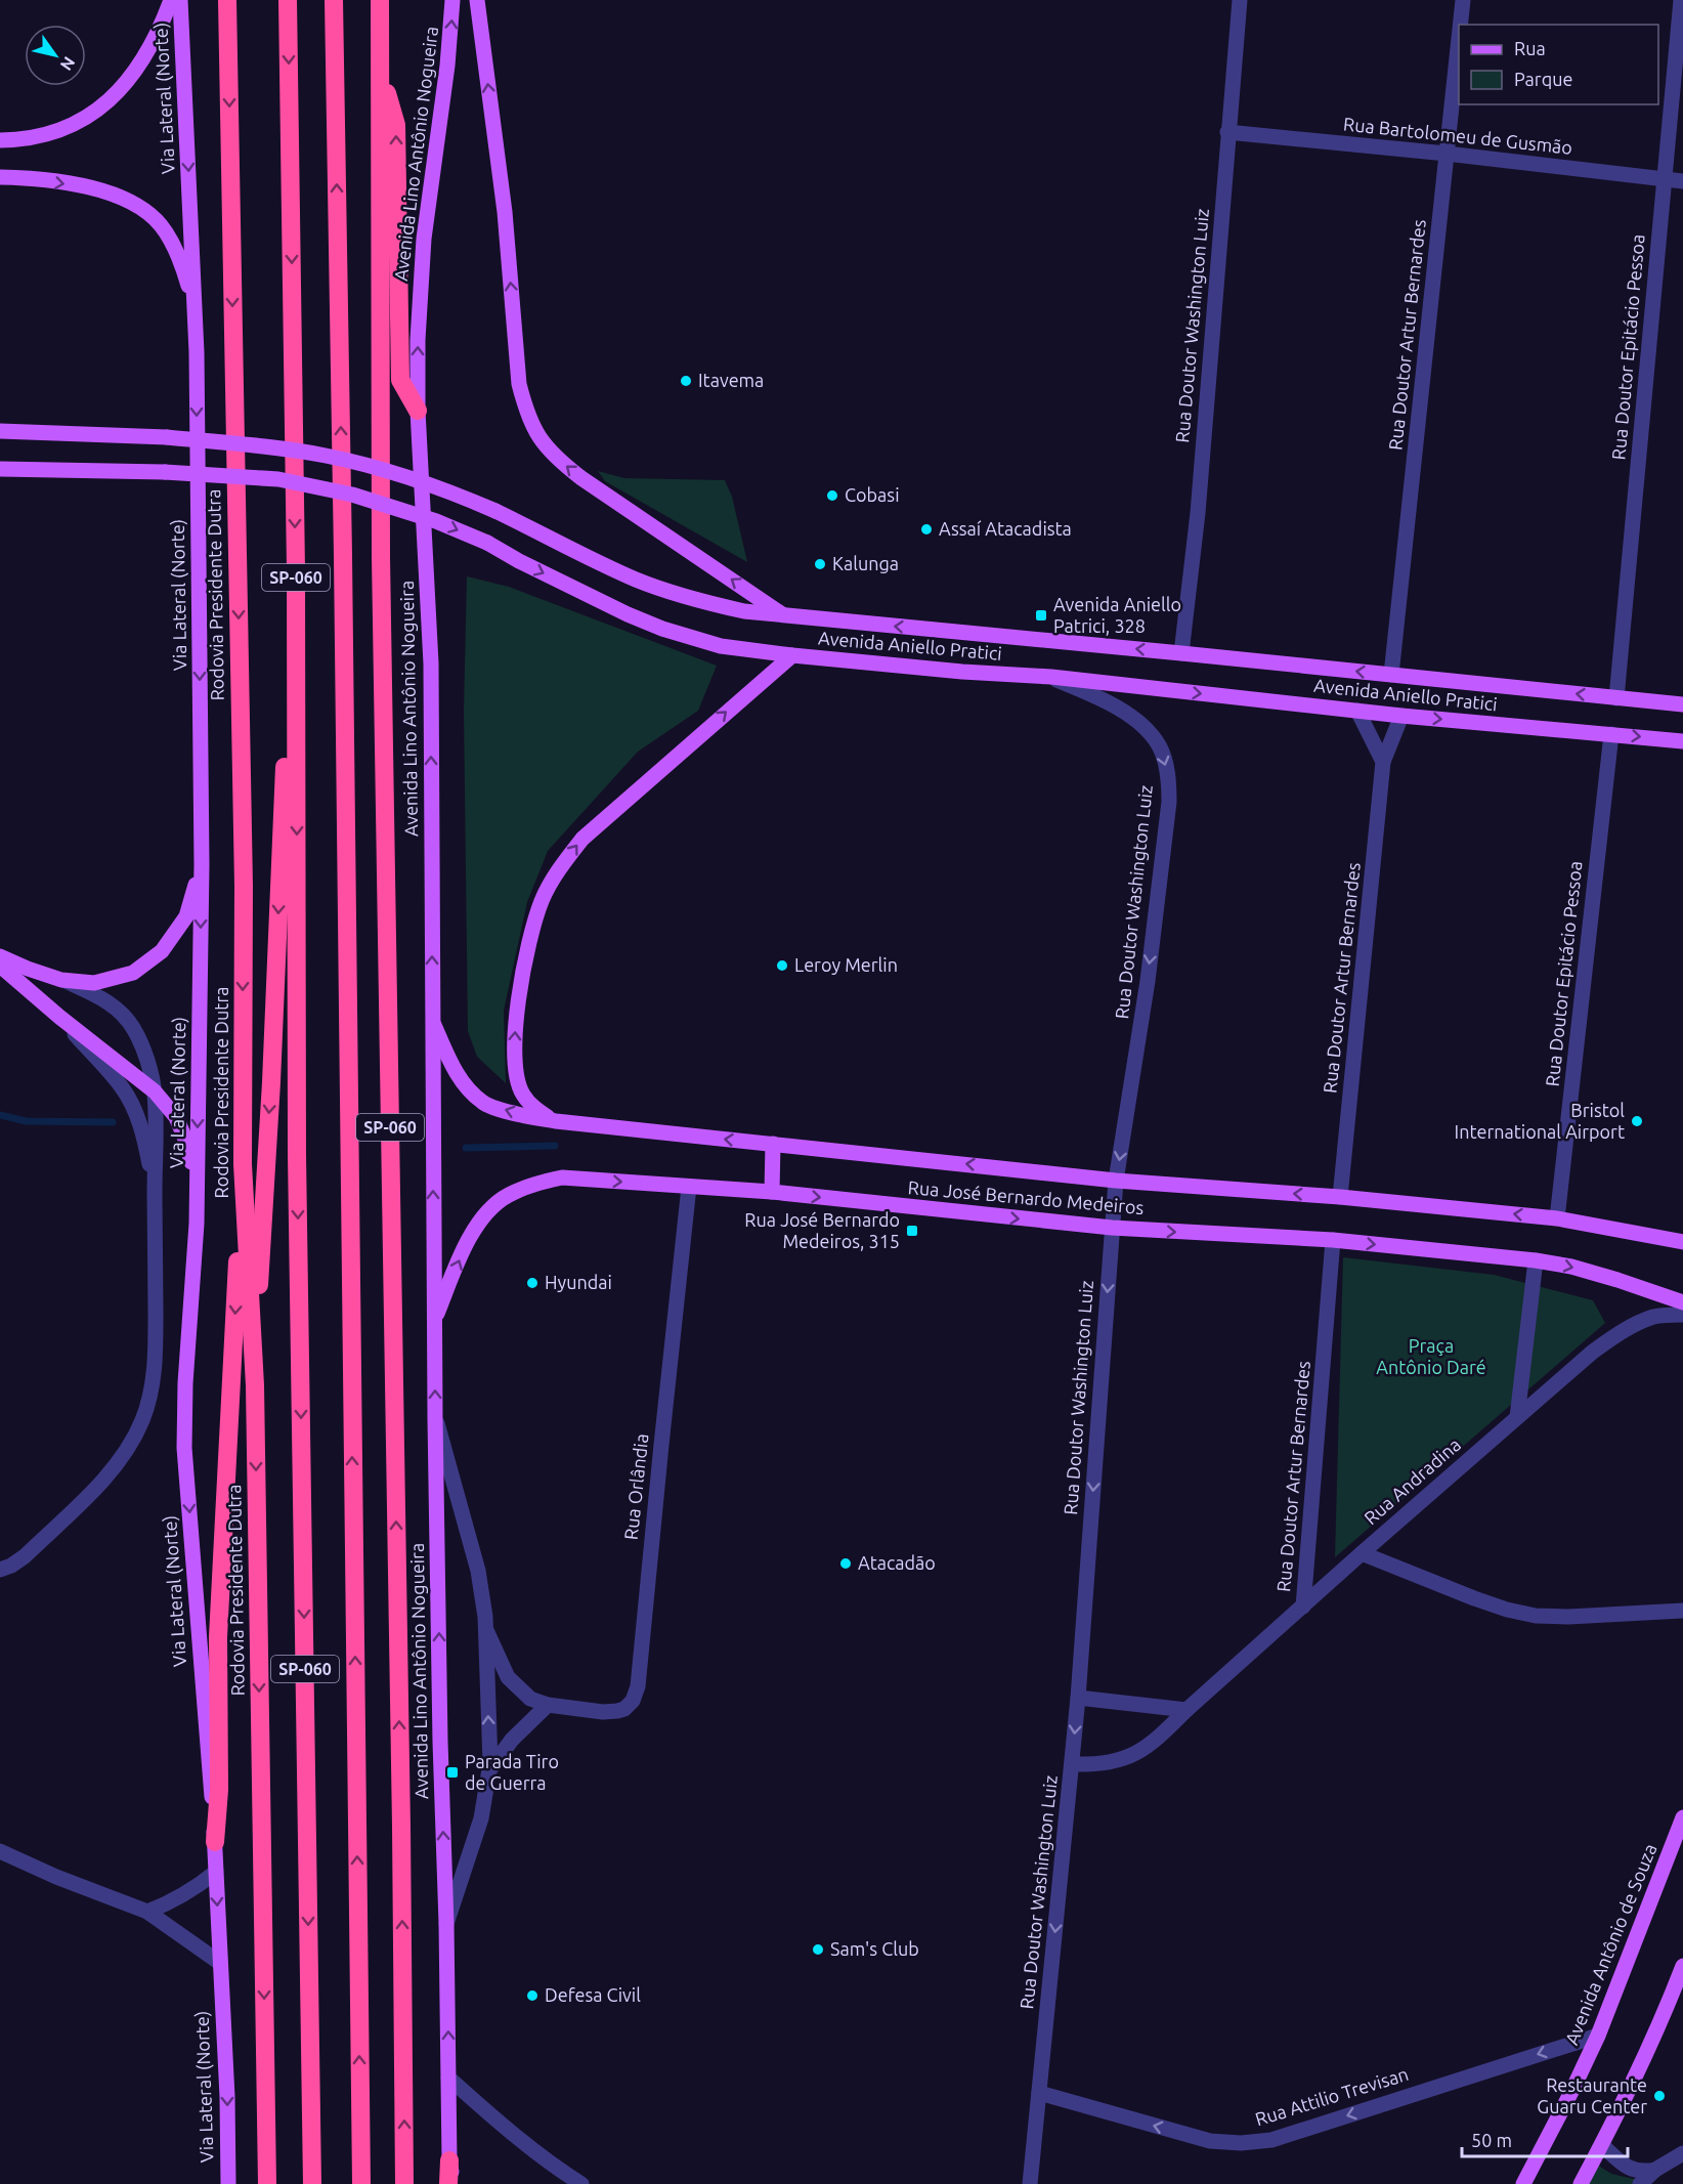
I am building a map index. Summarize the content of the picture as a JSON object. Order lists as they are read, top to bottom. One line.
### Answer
{"streets":{"highway":["SP-060","Rodovia Presidente Dutra"],"main road":["Via Lateral (Norte)","Avenida Lino Antônio Nogueira","Avenida Aniello Pratici","Rua José Bernardo Medeiros","Avenida Antônio de Souza"],"street":["Rua Bartolomeu de Gusmão","Rua Doutor Washington Luiz","Rua Doutor Artur Bernardes","Rua Doutor Epitácio Pessoa","Rua Andradina","Rua Orlândia","Rua Attilio Trevisan"]},"crossings":[["Rua Bartolomeu de Gusmão","Rua Doutor Washington Luiz"],["Rua Bartolomeu de Gusmão","Rua Doutor Artur Bernardes"],["Rua Bartolomeu de Gusmão","Rua Doutor Epitácio Pessoa"],["Avenida Lino Antônio Nogueira","Rua José Bernardo Medeiros"],["Rua Doutor Washington Luiz","Avenida Aniello Pratici"],["Rua Doutor Washington Luiz","Rua José Bernardo Medeiros"],["Rua Doutor Washington Luiz","Rua Andradina"],["Rua Doutor Washington Luiz","Rua Attilio Trevisan"],["Rua Doutor Artur Bernardes","Avenida Aniello Pratici"],["Rua Doutor Artur Bernardes","Rua José Bernardo Medeiros"],["Rua Doutor Artur Bernardes","Rua Andradina"],["Rua Doutor Epitácio Pessoa","Avenida Aniello Pratici"],["Rua Doutor Epitácio Pessoa","Rua José Bernardo Medeiros"],["SP-060","Rodovia Presidente Dutra"],["Rua José Bernardo Medeiros","Rua Orlândia"],["Avenida Antônio de Souza","Rua Attilio Trevisan"]],"one_way":["Via Lateral (Norte)","Avenida Lino Antônio Nogueira","Rua Doutor Washington Luiz","Rua Attilio Trevisan"],"parks":["Praça Antônio Daré"],"places":{"other":["Itavema","Cobasi","Assaí Atacadista","Kalunga","Leroy Merlin","Bristol International Airport","Hyundai","Atacadão","Sam's Club","Defesa Civil","Restaurante Guaru Center"],"transit":["Avenida Aniello Patrici, 328","Rua José Bernardo Medeiros, 315","Parada Tiro de Guerra"]},"legend":["Rua","Parque"],"scale_bar":"50 m","north":"bottom right"}
